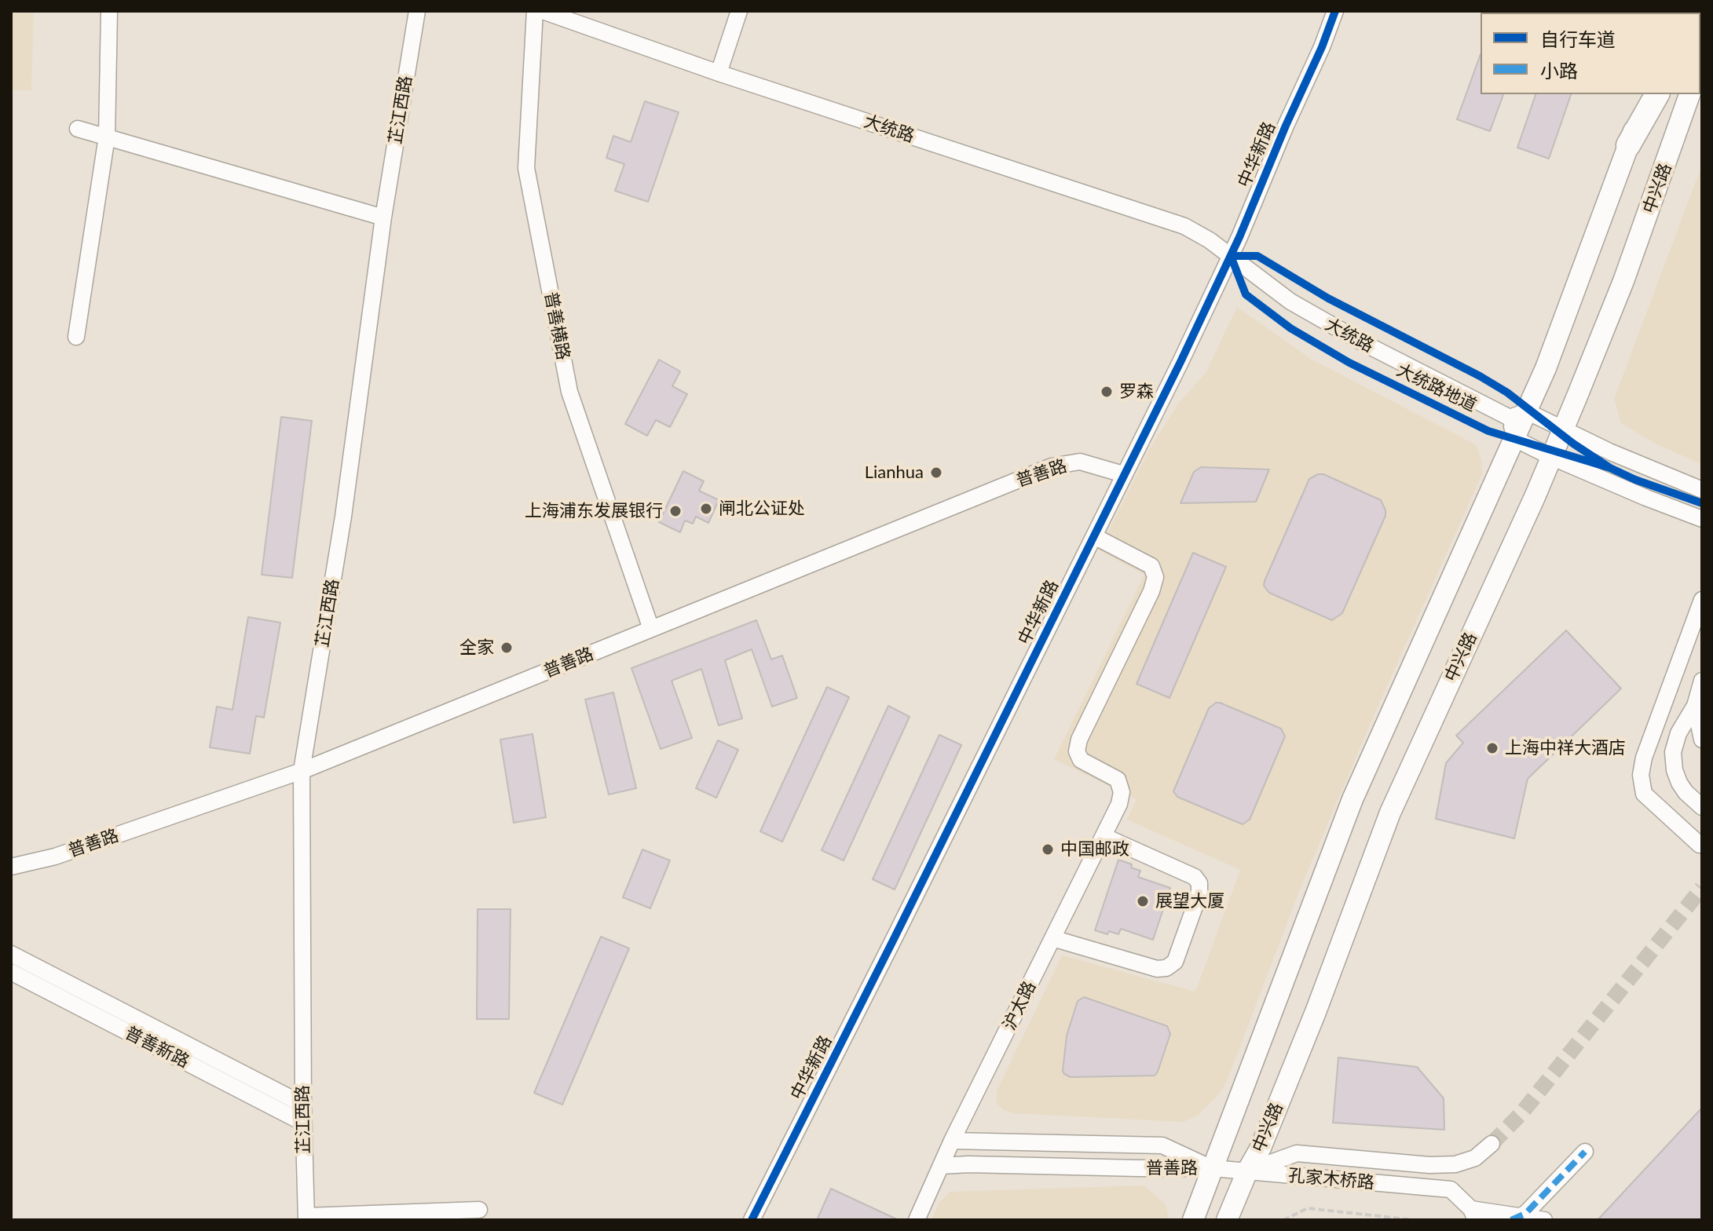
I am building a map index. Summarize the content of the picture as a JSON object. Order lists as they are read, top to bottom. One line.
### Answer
{"streets":{"main road":["中兴路"],"street":["芷江西路","大统路","中华新路","普善横路","普善路","沪太路","普善新路","孔家木桥路"],"cycle path":["大统路地道"]},"crossings":[["芷江西路","普善路"],["芷江西路","普善新路"],["大统路","中华新路"],["大统路","中兴路"],["中华新路","普善路"],["中华新路","沪太路"],["中兴路","普善路"],["中兴路","孔家木桥路"],["普善横路","普善路"],["普善路","沪太路"],["普善路","孔家木桥路"]],"places":["罗森","Lianhua","闸北公证处","上海浦东发展银行","全家","上海中祥大酒店","中国邮政","展望大厦"],"legend":["自行车道","小路"]}
